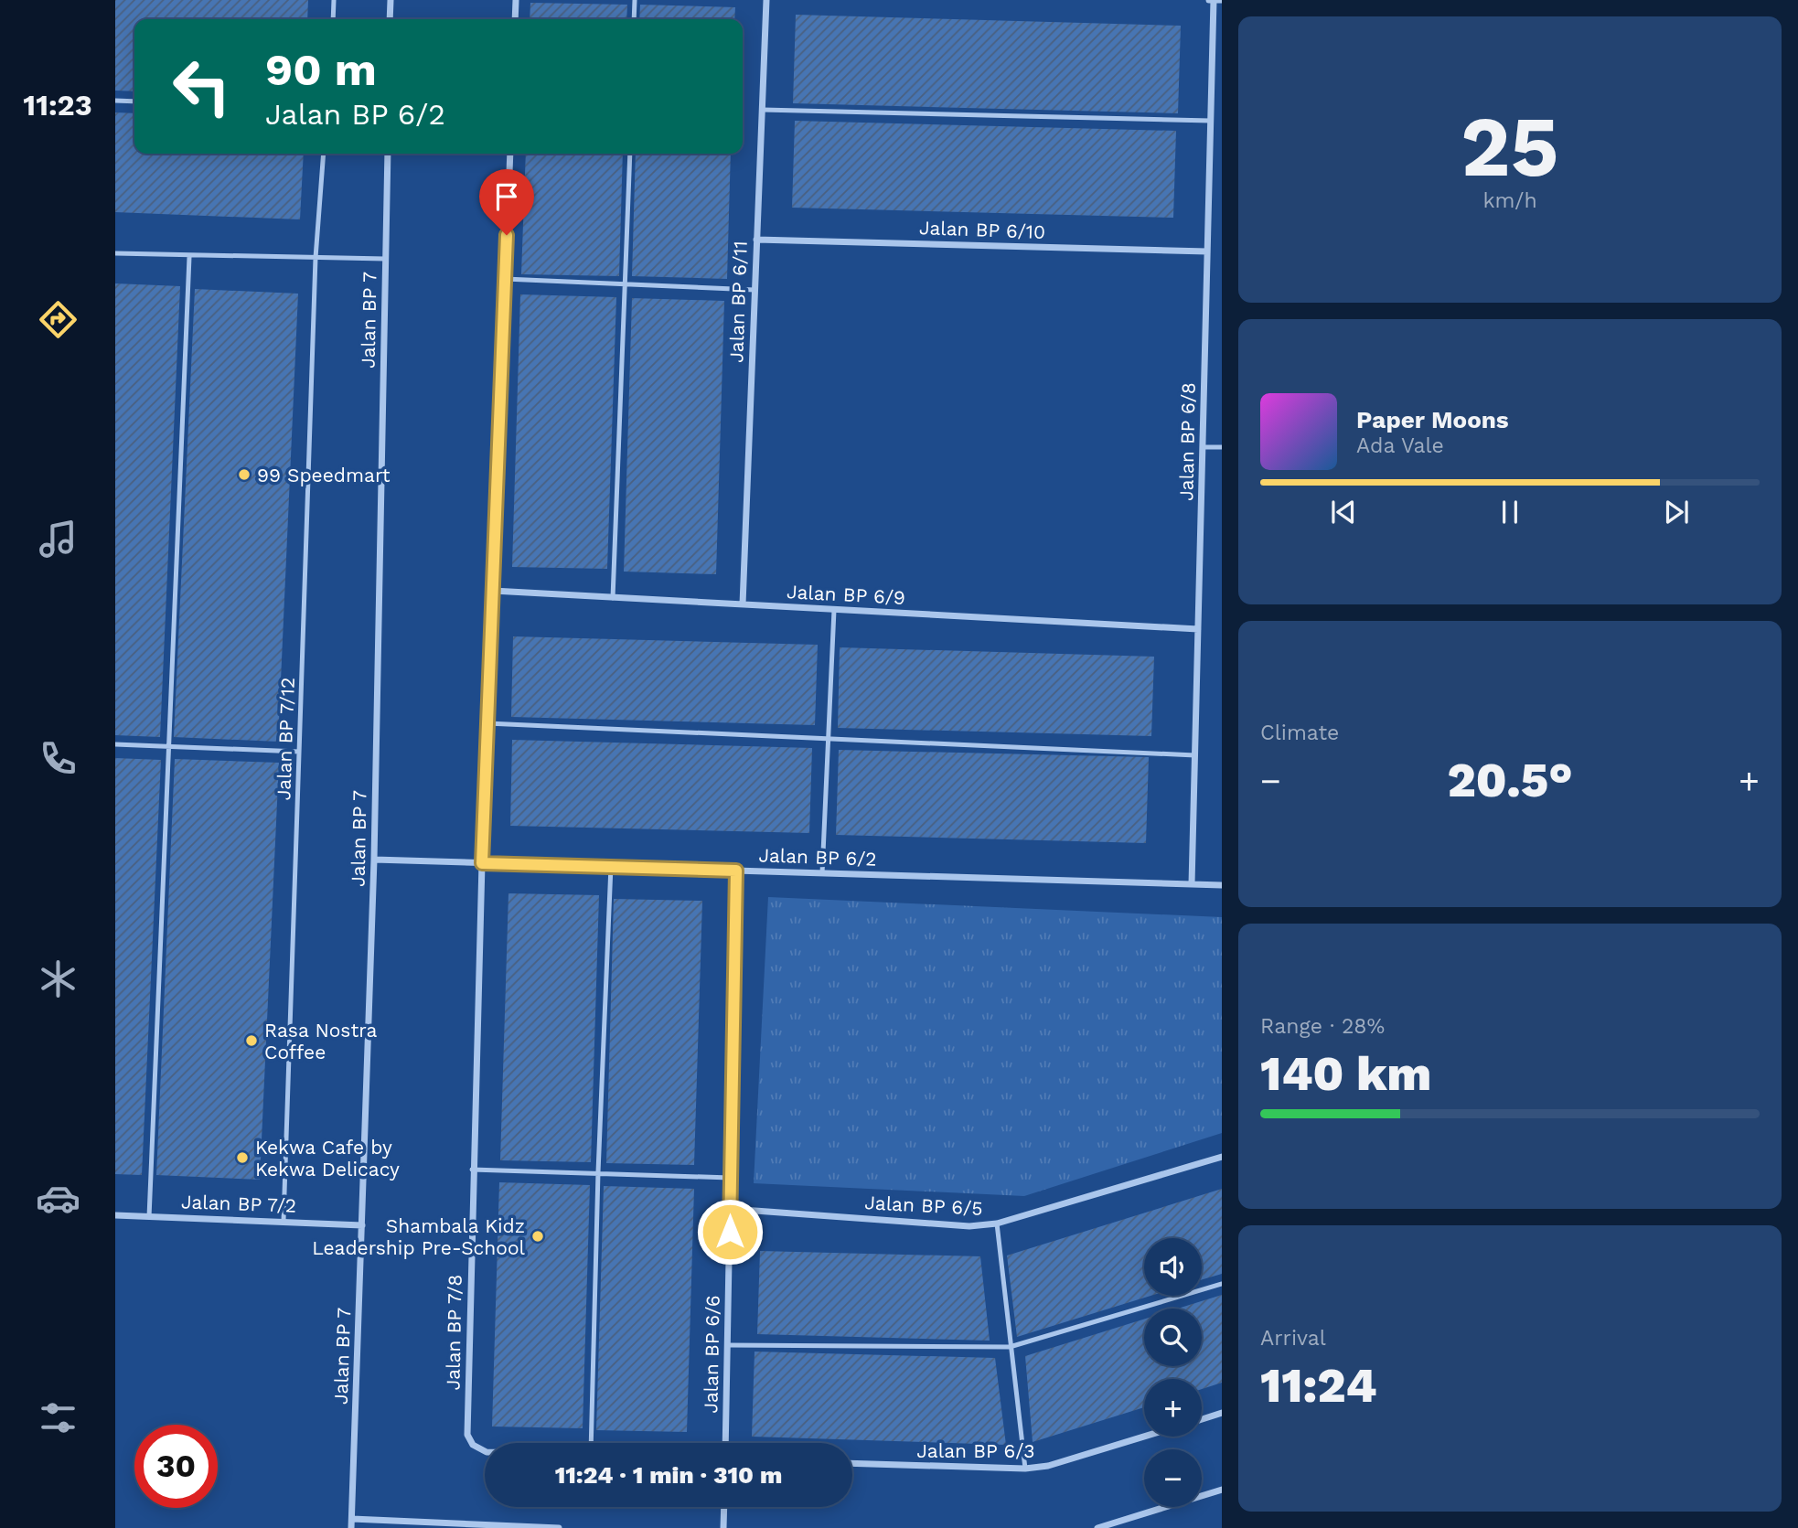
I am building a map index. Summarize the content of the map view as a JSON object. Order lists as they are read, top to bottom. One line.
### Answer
{"streets":{"street":["Jalan BP 6/10","Jalan BP 6/11","Jalan BP 7","Jalan BP 6/8","Jalan BP 6/9","Jalan BP 6/2","Jalan BP 7/2","Jalan BP 6/5","Jalan BP 7/8","Jalan BP 6/6","Jalan BP 6/3"],"lane":["Jalan BP 7/12"]},"crossings":[["Jalan BP 6/10","Jalan BP 6/11"],["Jalan BP 6/10","Jalan BP 6/8"],["Jalan BP 6/11","Jalan BP 6/9"],["Jalan BP 7","Jalan BP 6/2"],["Jalan BP 7","Jalan BP 7/2"],["Jalan BP 6/8","Jalan BP 6/9"],["Jalan BP 6/8","Jalan BP 6/2"],["Jalan BP 6/9","Jalan BP 7/8"],["Jalan BP 7/12","Jalan BP 7/2"],["Jalan BP 6/2","Jalan BP 7/8"],["Jalan BP 6/2","Jalan BP 6/6"],["Jalan BP 6/5","Jalan BP 6/6"]],"places":["99 Speedmart","Rasa Nostra Coffee","Kekwa Cafe by Kekwa Delicacy","Shambala Kidz Leadership Pre-School"],"page":{"tabs":"11:23","tile":[["25","km/h"],"Climate",["Range · 28%","140 km"],["Arrival","11:24"]],"turn":["90 m","Jalan BP 6/2"],"song":["Paper Moons","Ada Vale"],"heat":["−","20.5°","+"],"map_buttons":["+","−"],"limit":"30","trip":"11:24 · 1 min · 310 m"}}
